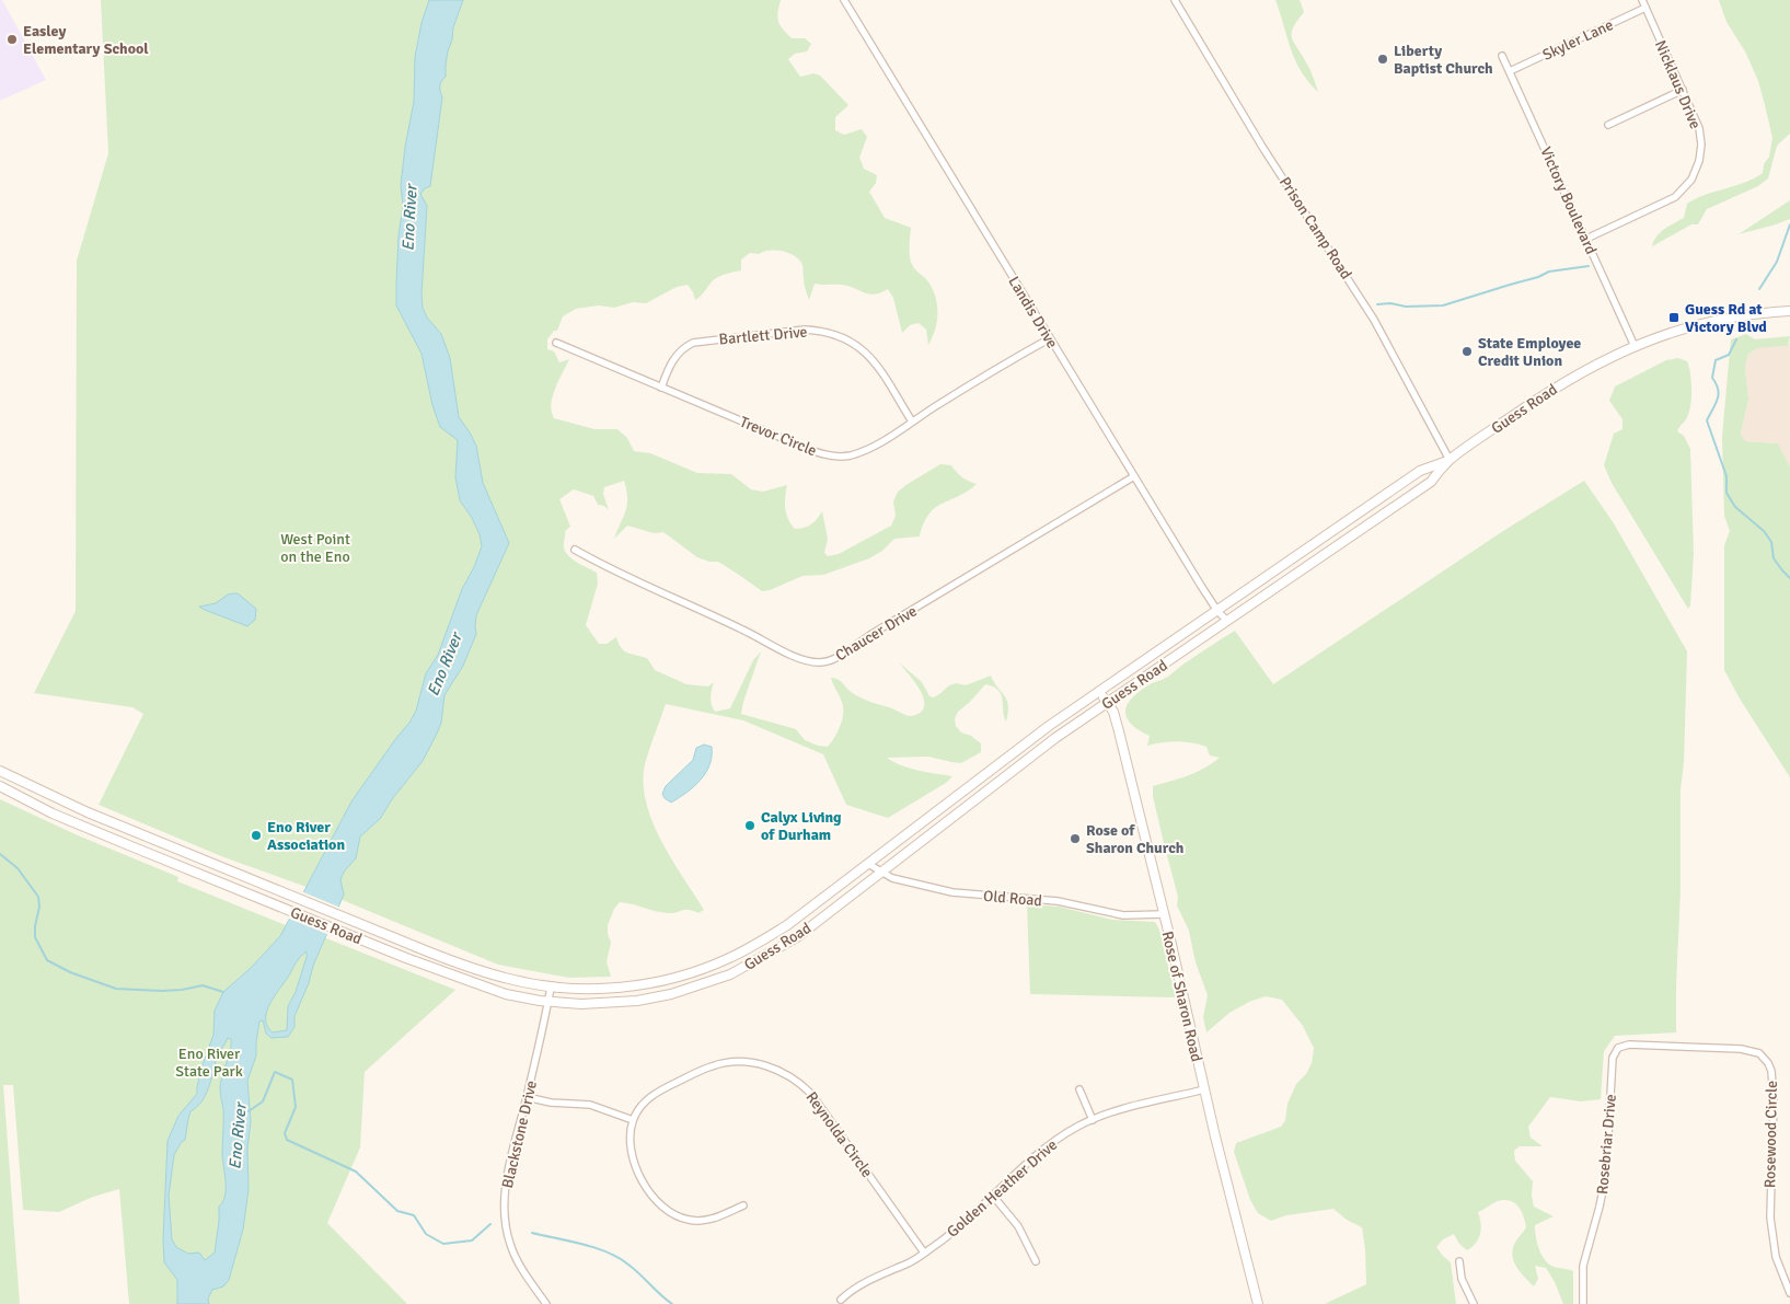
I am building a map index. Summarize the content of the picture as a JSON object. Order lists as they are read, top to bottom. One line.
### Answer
{"streets":{"main road":["Guess Road","Rose of Sharon Road"],"street":["Skyler Lane","Nicklaus Drive","Victory Boulevard","Prison Camp Road","Landis Drive","Bartlett Drive","Trevor Circle","Chaucer Drive","Old Road","Blackstone Drive","Reynolda Circle","Rosewood Circle","Rosebriar Drive","Golden Heather Drive"]},"crossings":[["Skyler Lane","Nicklaus Drive"],["Skyler Lane","Victory Boulevard"],["Nicklaus Drive","Victory Boulevard"],["Victory Boulevard","Guess Road"],["Prison Camp Road","Guess Road"],["Landis Drive","Guess Road"],["Landis Drive","Trevor Circle"],["Landis Drive","Chaucer Drive"],["Bartlett Drive","Trevor Circle"],["Guess Road","Old Road"],["Guess Road","Rose of Sharon Road"],["Guess Road","Blackstone Drive"],["Old Road","Rose of Sharon Road"],["Rose of Sharon Road","Golden Heather Drive"],["Reynolda Circle","Golden Heather Drive"],["Rosewood Circle","Rosebriar Drive"]],"water":["Eno River"],"parks":["West Point on the Eno","Eno River State Park"],"places":{"other":["Easley Elementary School","Liberty Baptist Church","State Employee Credit Union","Calyx Living of Durham","Eno River Association","Rose of Sharon Church"],"transit":["Guess Rd at Victory Blvd"]}}
